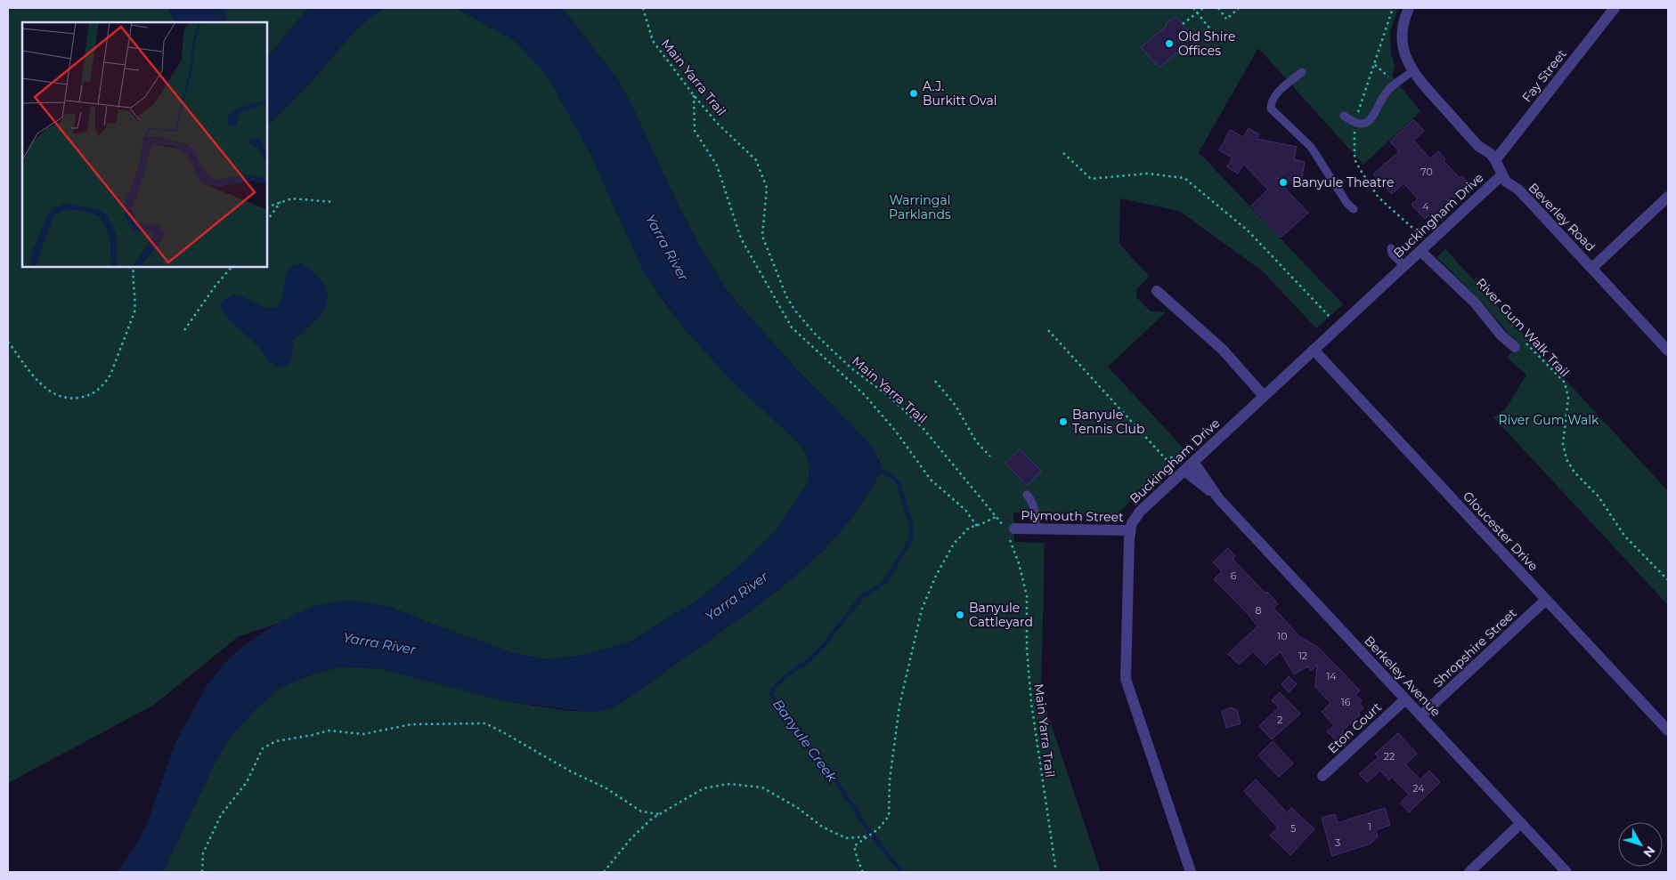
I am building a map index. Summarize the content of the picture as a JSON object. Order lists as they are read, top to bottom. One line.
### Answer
{"streets":{"street":["Fay Street","Buckingham Drive","Beverley Road","Plymouth Street","Gloucester Drive","Shropshire Street","Berkeley Avenue","Eton Court"],"path":["Main Yarra Trail","River Gum Walk Trail"]},"crossings":[["Fay Street","Beverley Road"],["Main Yarra Trail","Plymouth Street"],["Buckingham Drive","Beverley Road"],["Buckingham Drive","Plymouth Street"],["Buckingham Drive","Gloucester Drive"],["Buckingham Drive","Berkeley Avenue"],["Gloucester Drive","Shropshire Street"],["Shropshire Street","Berkeley Avenue"],["Berkeley Avenue","Eton Court"]],"water":["Yarra River","Banyule Creek"],"parks":["Warringal Parklands","River Gum Walk"],"places":["Old Shire Offices","A.J. Burkitt Oval","Banyule Theatre","Banyule Tennis Club","Banyule Cattleyard"],"house_numbers":["70","4","6","8","10","12","14","16","2","22","24","1","5","3"],"north":"bottom right"}
